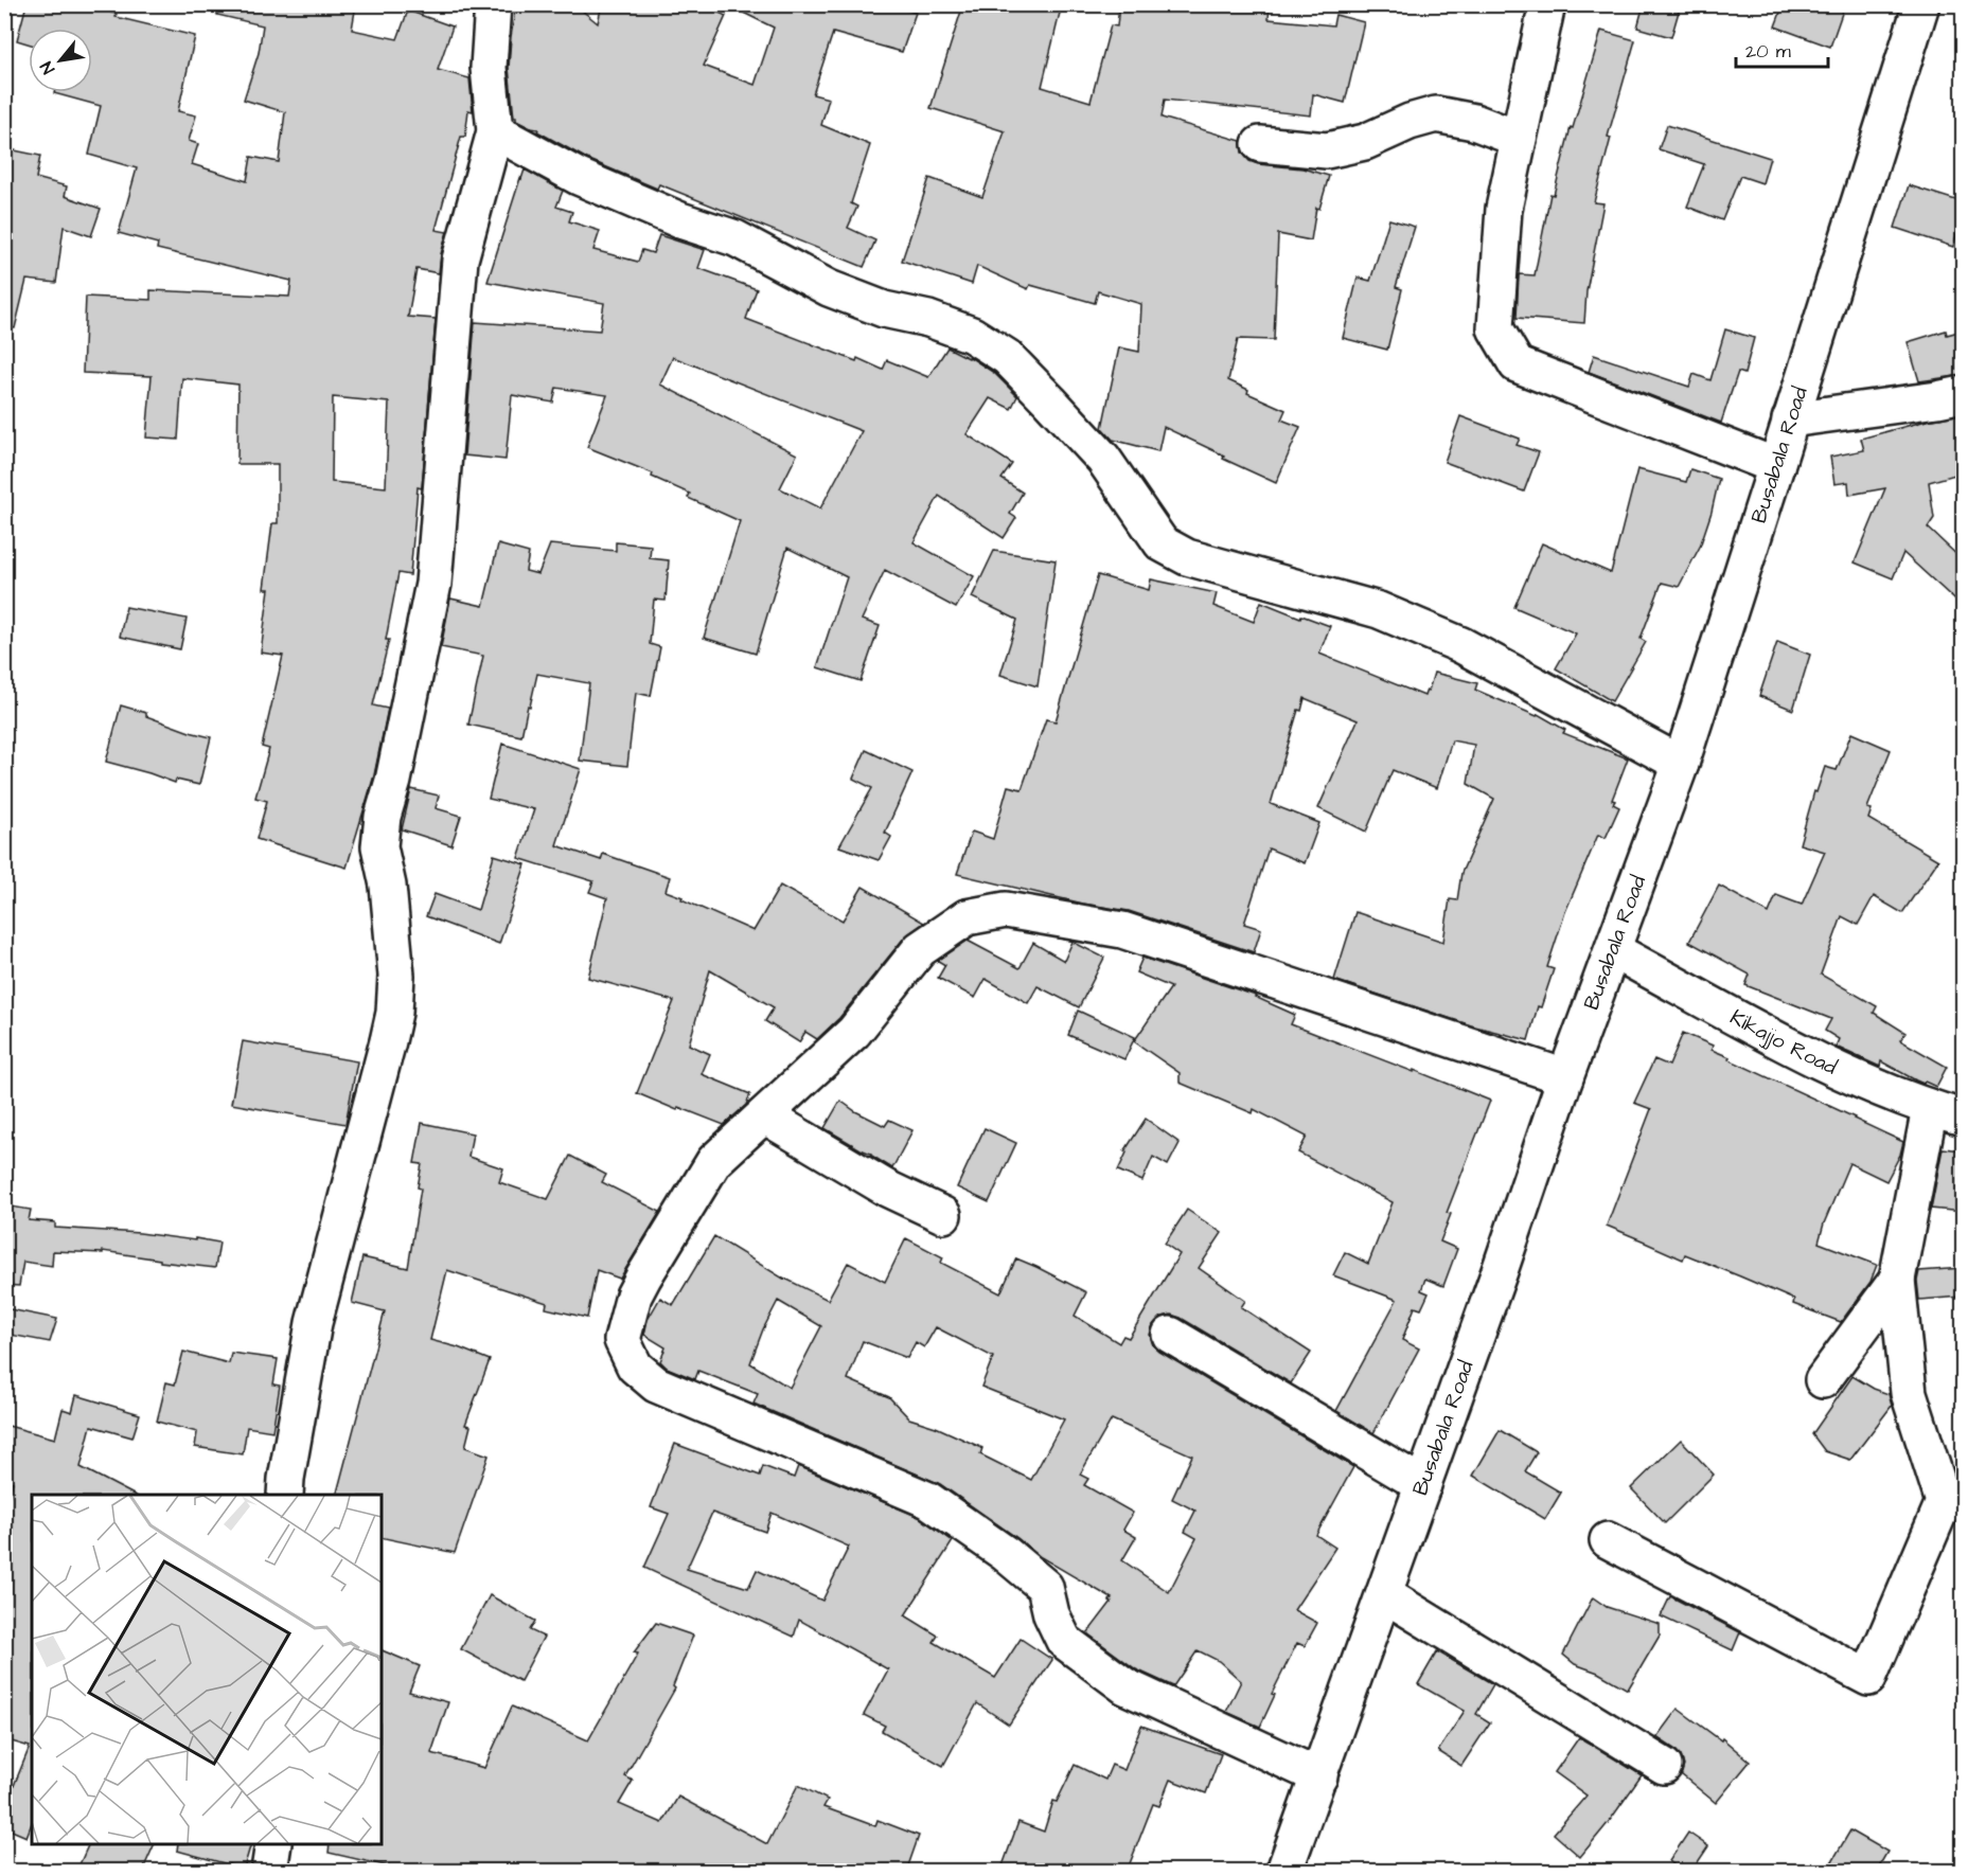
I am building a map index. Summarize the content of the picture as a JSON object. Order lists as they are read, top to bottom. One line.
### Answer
{"streets":{"street":["Busabala Road","Kikajjo Road"]},"crossings":[["Busabala Road","Kikajjo Road"]],"scale_bar":"20 m","north":"bottom left"}
